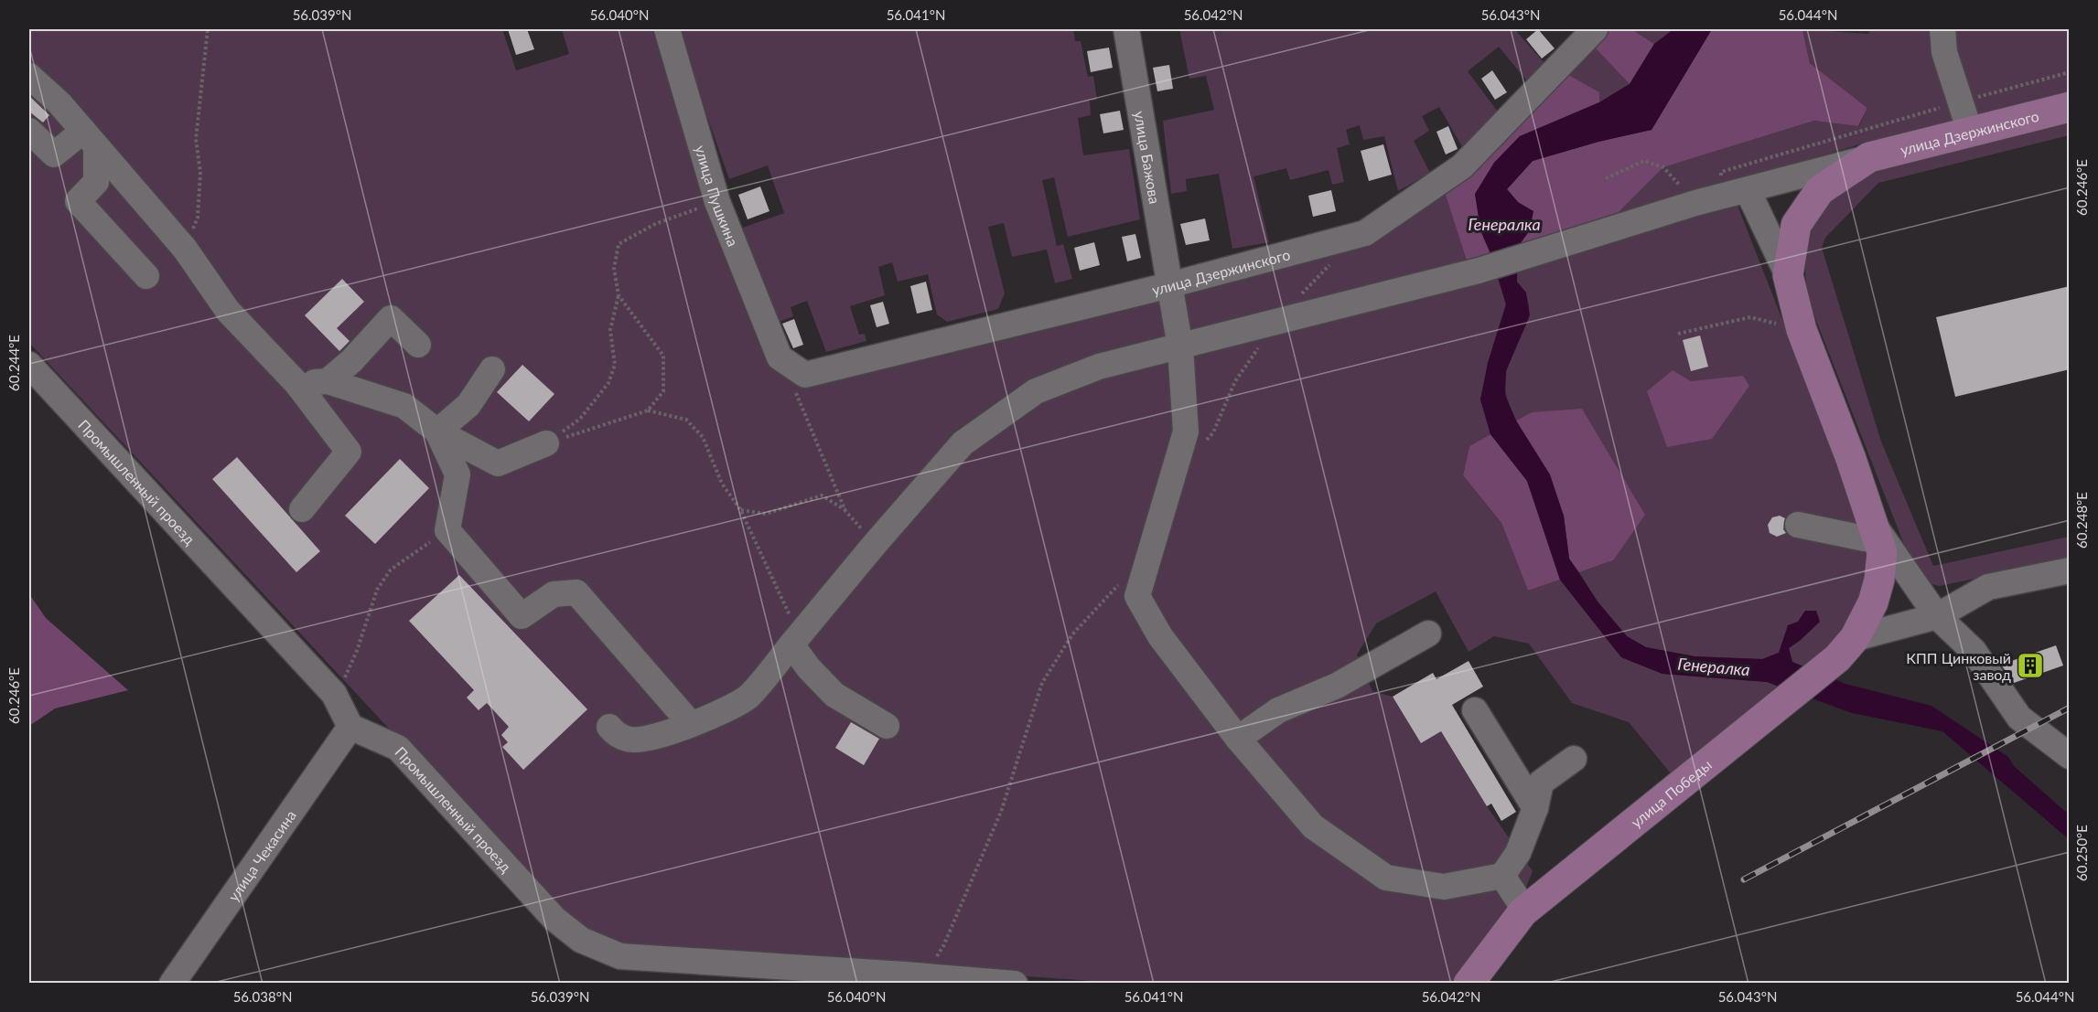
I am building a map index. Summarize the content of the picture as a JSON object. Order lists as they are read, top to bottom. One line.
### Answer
{"streets":{"main road":["улица Дзержинского","улица Победы"],"street":["улица Бажова","улица Пушкина","Промышленный проезд","улица Чекасина"]},"crossings":[["улица Дзержинского","улица Бажова"],["улица Дзержинского","улица Пушкина"],["улица Дзержинского","улица Победы"],["Промышленный проезд","улица Чекасина"]],"water":["Генералка"],"places":{"building":["КПП Цинковый завод"]},"coordinates":["56.039°N","56.040°N","56.041°N","56.042°N","56.043°N","56.044°N","60.246°E","60.244°E","60.248°E","60.250°E","56.038°N"]}
